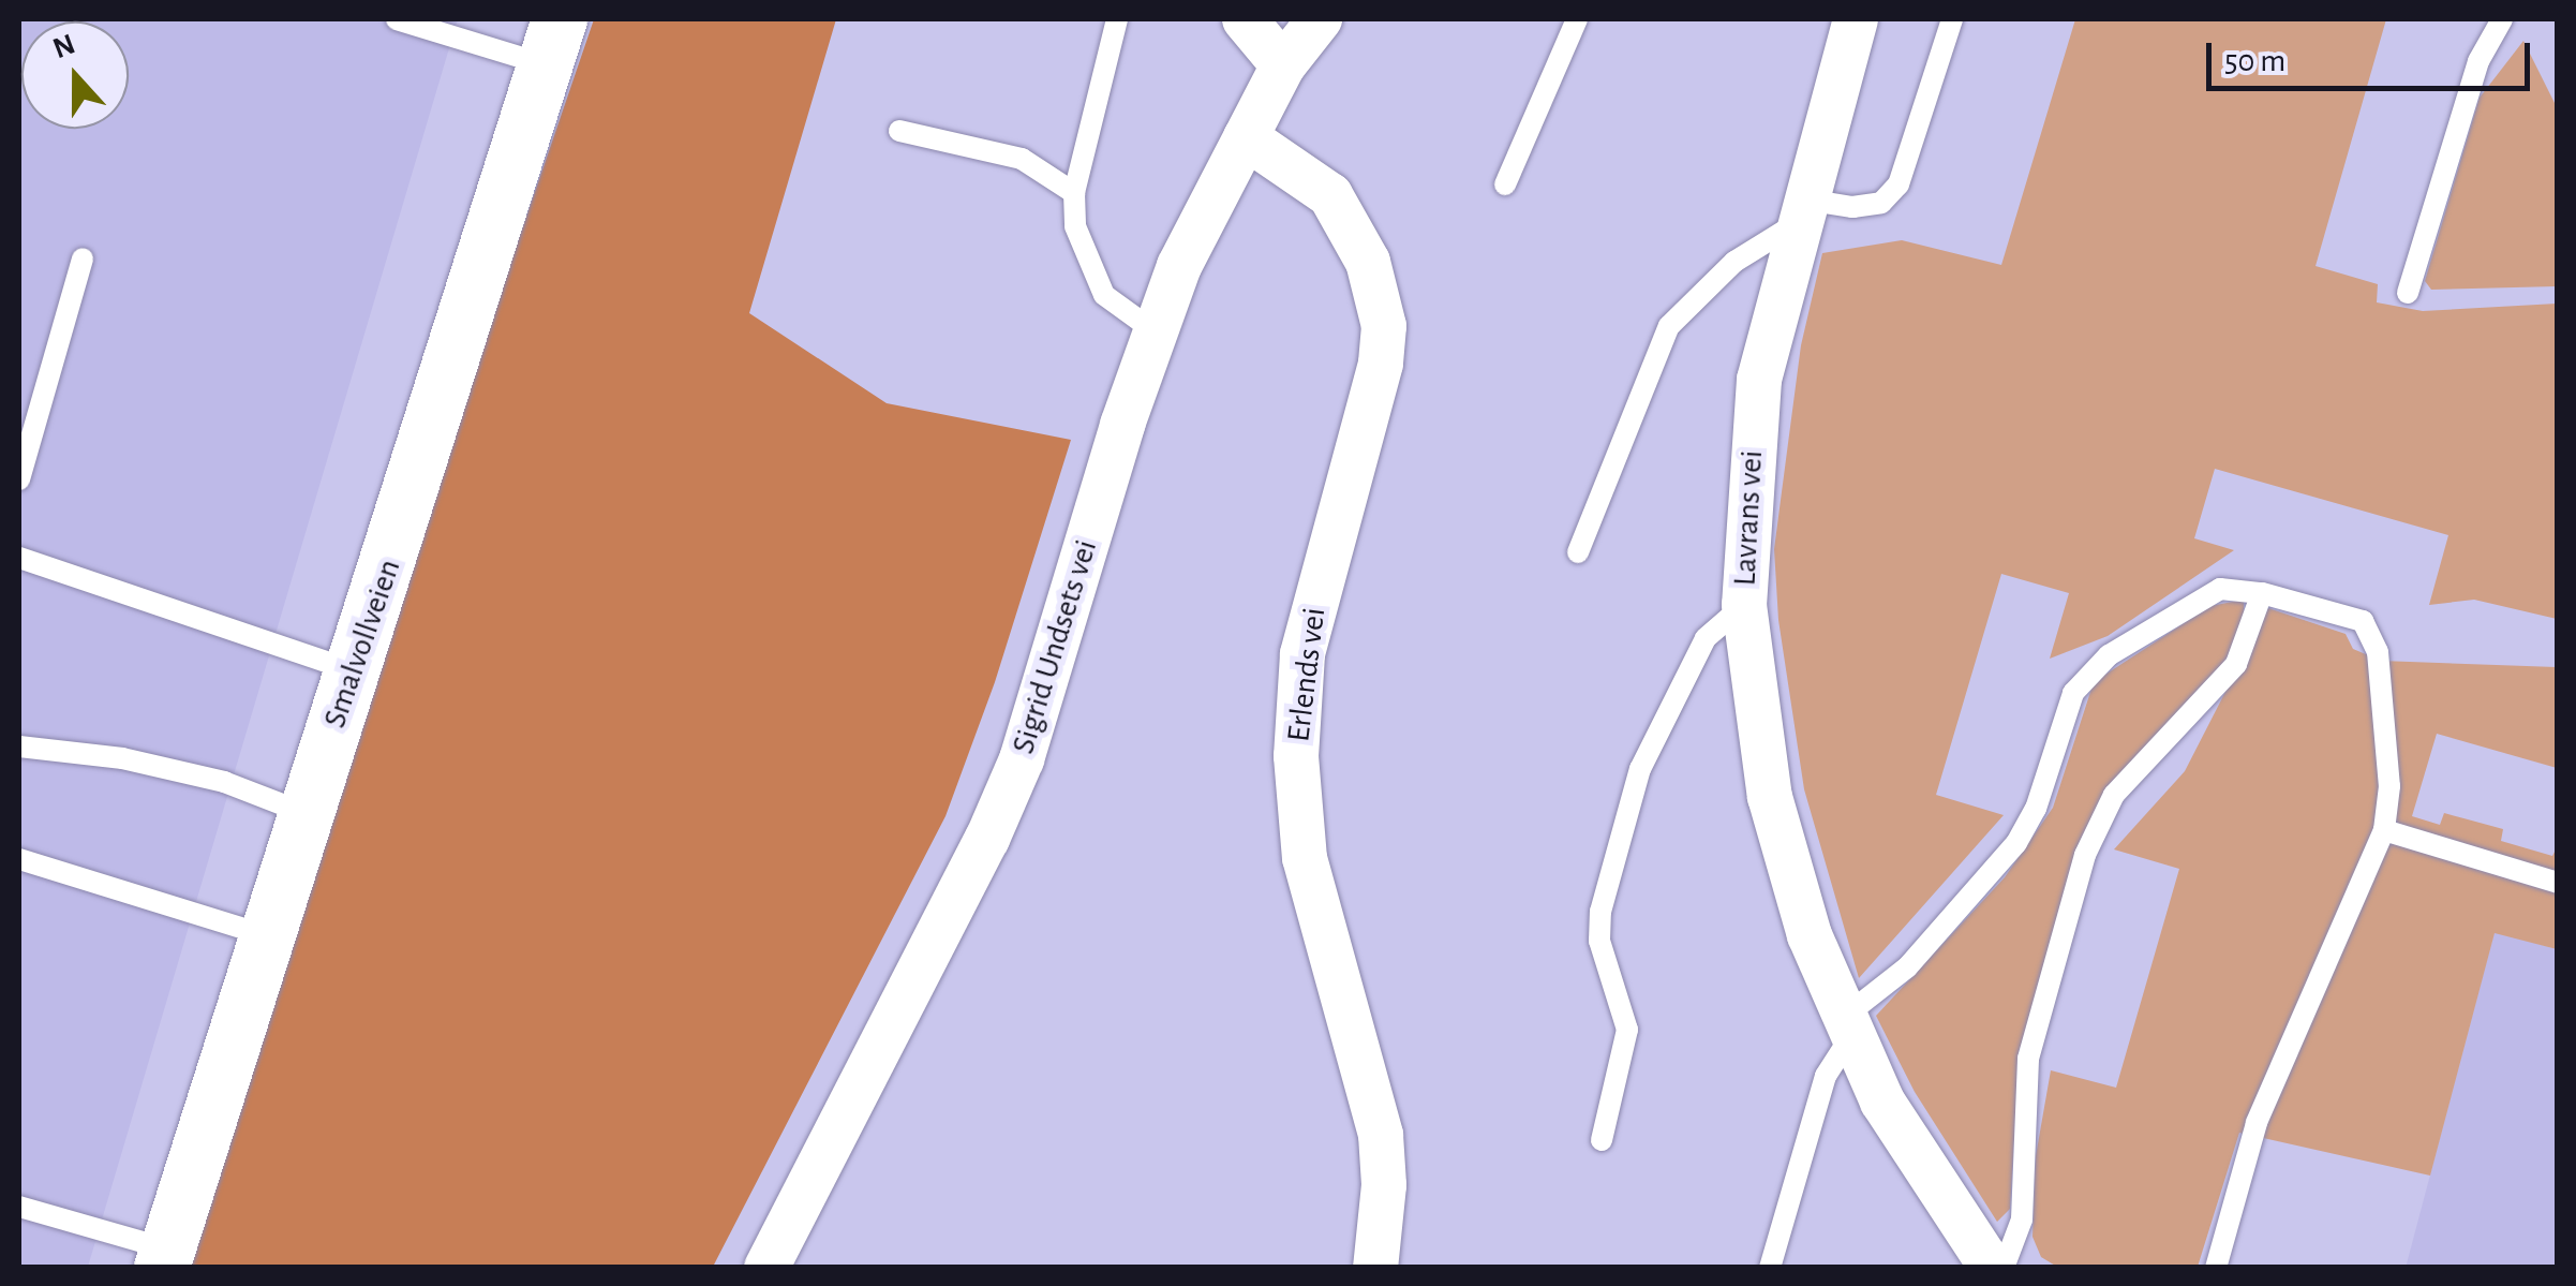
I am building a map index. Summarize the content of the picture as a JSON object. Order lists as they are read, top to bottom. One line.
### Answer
{"streets":{"street":["Lavrans vei","Smalvollveien","Sigrid Undsets vei","Erlends vei"]},"crossings":[["Sigrid Undsets vei","Erlends vei"]],"scale_bar":"50 m","north":"top"}
